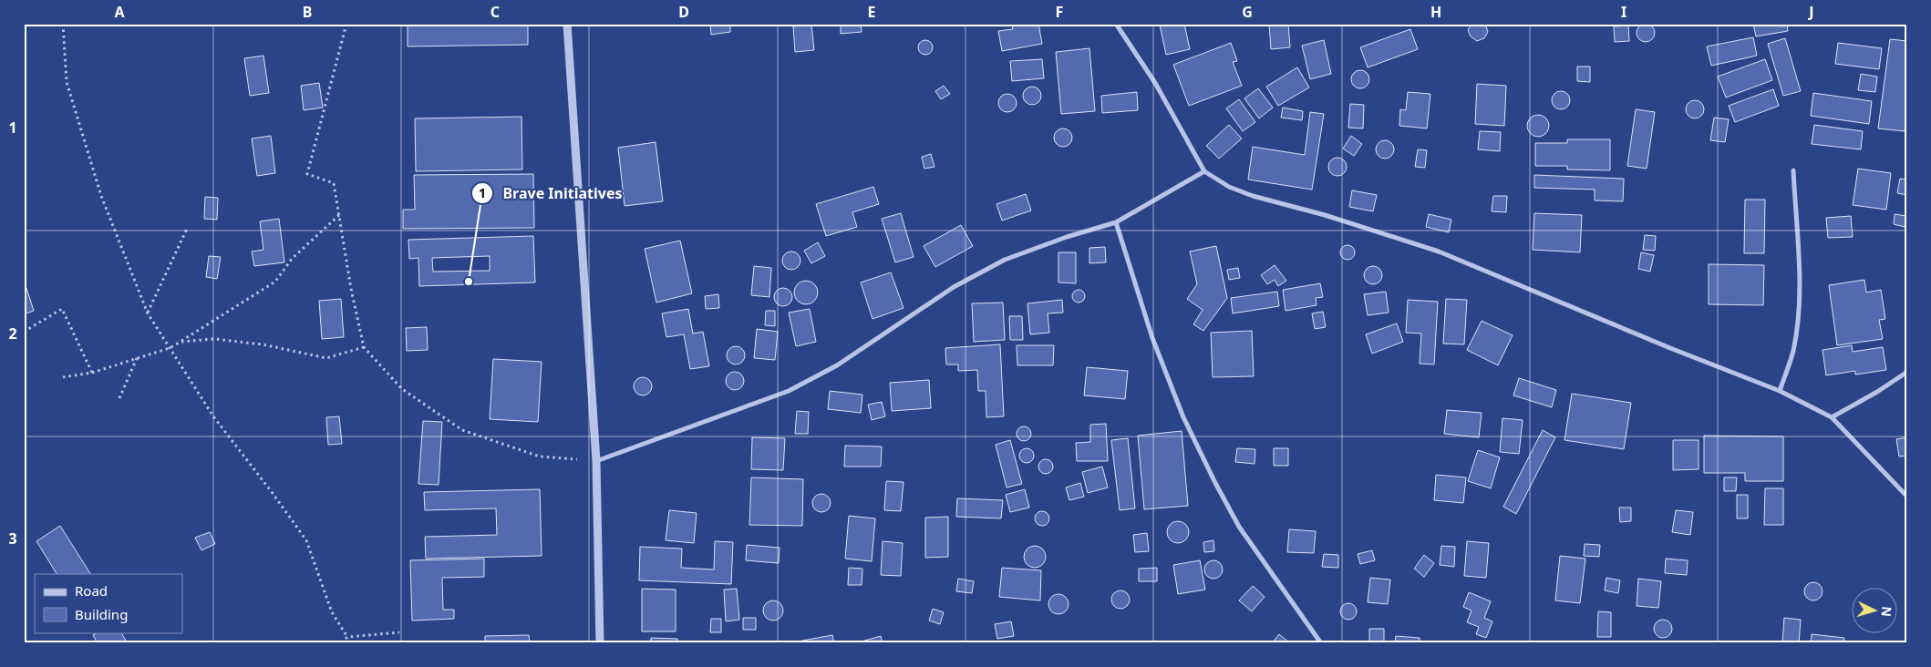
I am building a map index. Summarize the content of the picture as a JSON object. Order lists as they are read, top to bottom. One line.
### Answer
{"places":["Brave Initiatives"],"legend":["Road","Building"],"north":"right","grid":{"columns":["A","B","C","D","E","F","G","H","I","J"],"rows":["1","2","3"]}}
